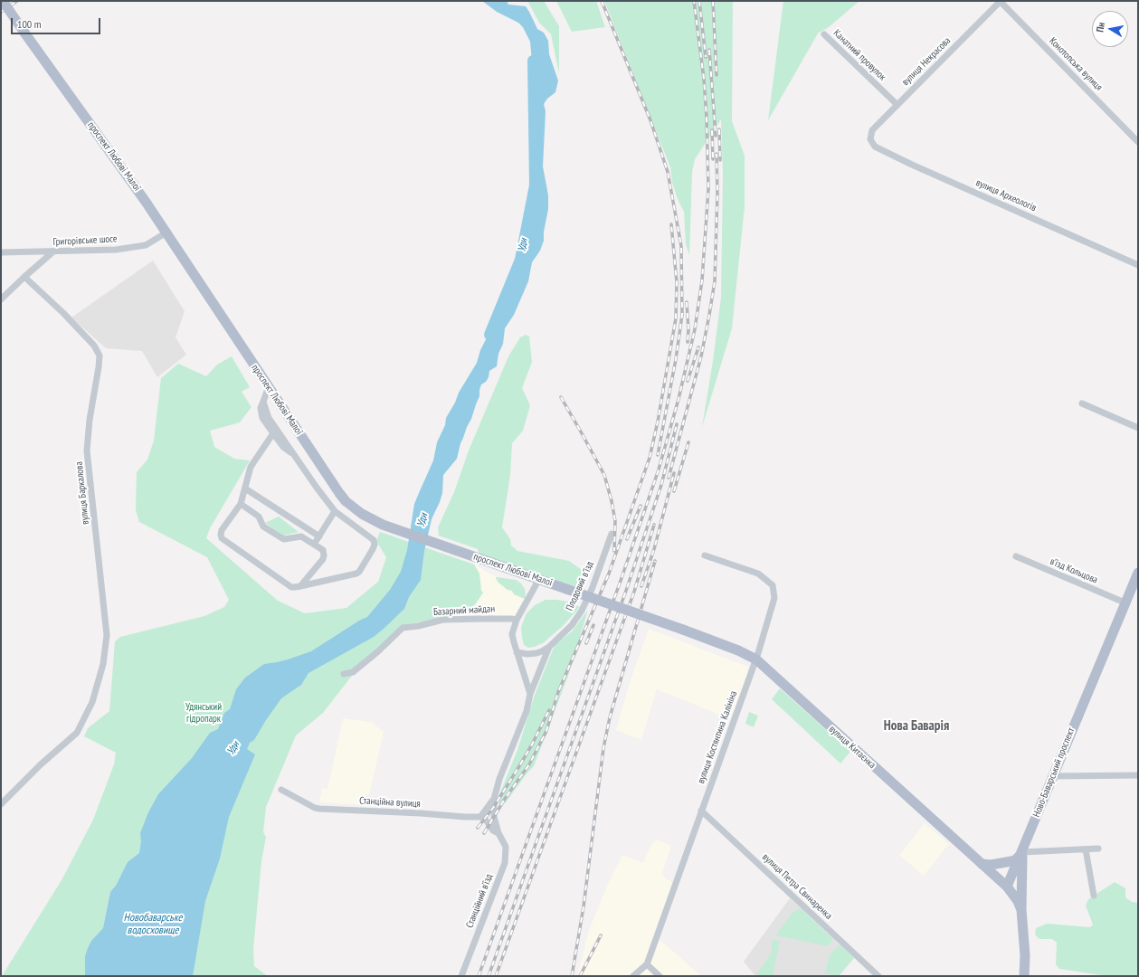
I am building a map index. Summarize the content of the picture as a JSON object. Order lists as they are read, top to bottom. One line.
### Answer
{"streets":{"main road":["проспект Любові Малої","вулиця Китаєнка","Ново-Баварський проспект"],"street":["Канатний провулок","вулиця Некрасова","Конотопська вулиця","вулиця Археологів","Григорівське шосе","вулиця Баркалова","в’їзд Кольцова","Плодовий в'їзд","Базарний майдан","вулиця Костянтина Калініна","Станційна вулиця","вулиця Петра Свинаренка","Станційний в’їзд"]},"crossings":[["Канатний провулок","вулиця Некрасова"],["вулиця Некрасова","Конотопська вулиця"],["вулиця Некрасова","вулиця Археологів"],["проспект Любові Малої","Григорівське шосе"],["проспект Любові Малої","вулиця Китаєнка"],["в’їзд Кольцова","Ново-Баварський проспект"],["вулиця Костянтина Калініна","вулиця Китаєнка"],["вулиця Костянтина Калініна","вулиця Петра Свинаренка"],["вулиця Китаєнка","Ново-Баварський проспект"]],"districts":["Нова Баварія"],"water":["Уди","Новобаварське водосховище"],"parks":["Удянський гідропарк"],"scale_bar":"100 m","north":"left"}
